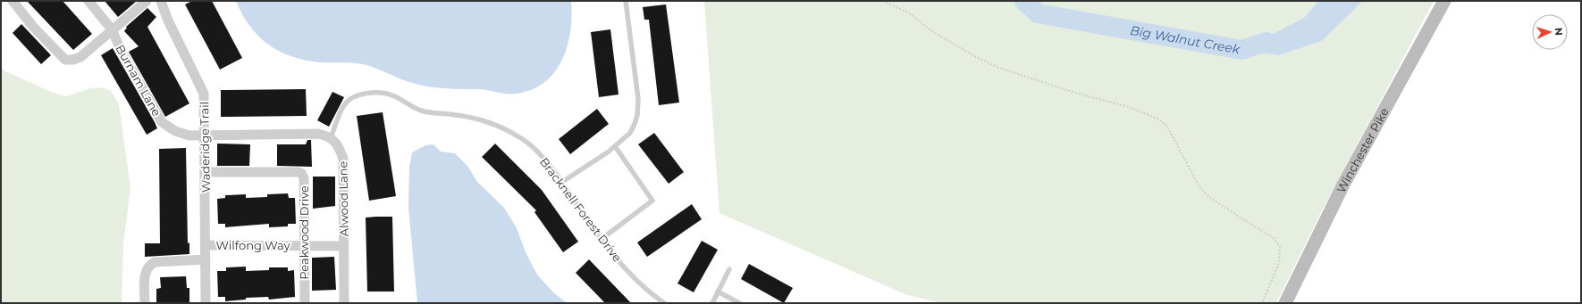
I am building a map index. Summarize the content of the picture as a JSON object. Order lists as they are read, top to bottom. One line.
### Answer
{"streets":{"main road":["Winchester Pike"],"street":["Burnam Lane","Waderidge Trail","Alwood Lane","Peakwood Drive","Wilfong Way"],"lane":["Bracknell Forest Drive"]},"crossings":[["Burnam Lane","Waderidge Trail"],["Waderidge Trail","Peakwood Drive"],["Waderidge Trail","Wilfong Way"],["Alwood Lane","Bracknell Forest Drive"],["Alwood Lane","Wilfong Way"],["Peakwood Drive","Wilfong Way"]],"water":["Big Walnut Creek"],"north":"right"}
